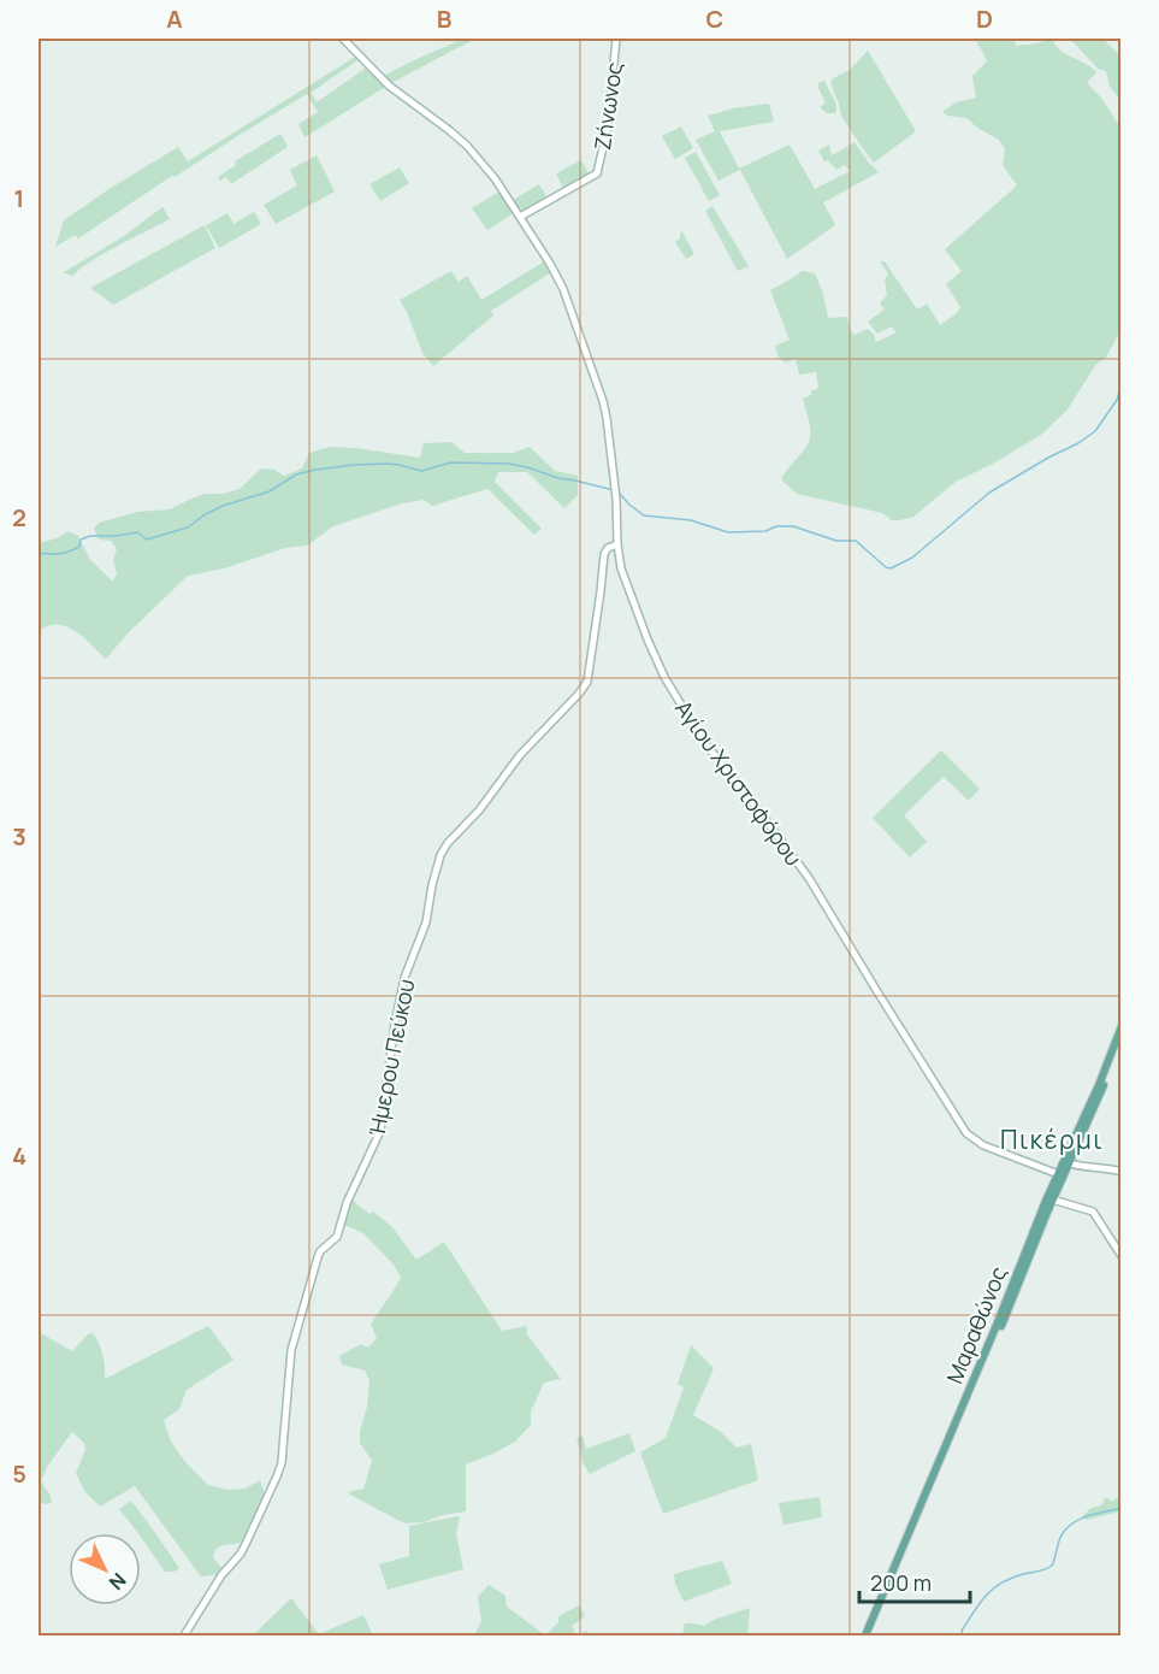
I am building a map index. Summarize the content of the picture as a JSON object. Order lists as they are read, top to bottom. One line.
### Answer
{"streets":{"main road":["Μαραθώνος"],"street":["Ζήνωνος","Αγίου Χριστοφόρου","Ήμερου Πεύκου"]},"crossings":[["Ζήνωνος","Αγίου Χριστοφόρου"],["Αγίου Χριστοφόρου","Ήμερου Πεύκου"],["Αγίου Χριστοφόρου","Μαραθώνος"]],"districts":["Πικέρμι"],"scale_bar":"200 m","north":"bottom right","grid":{"columns":["A","B","C","D"],"rows":["1","2","3","4","5"]}}
